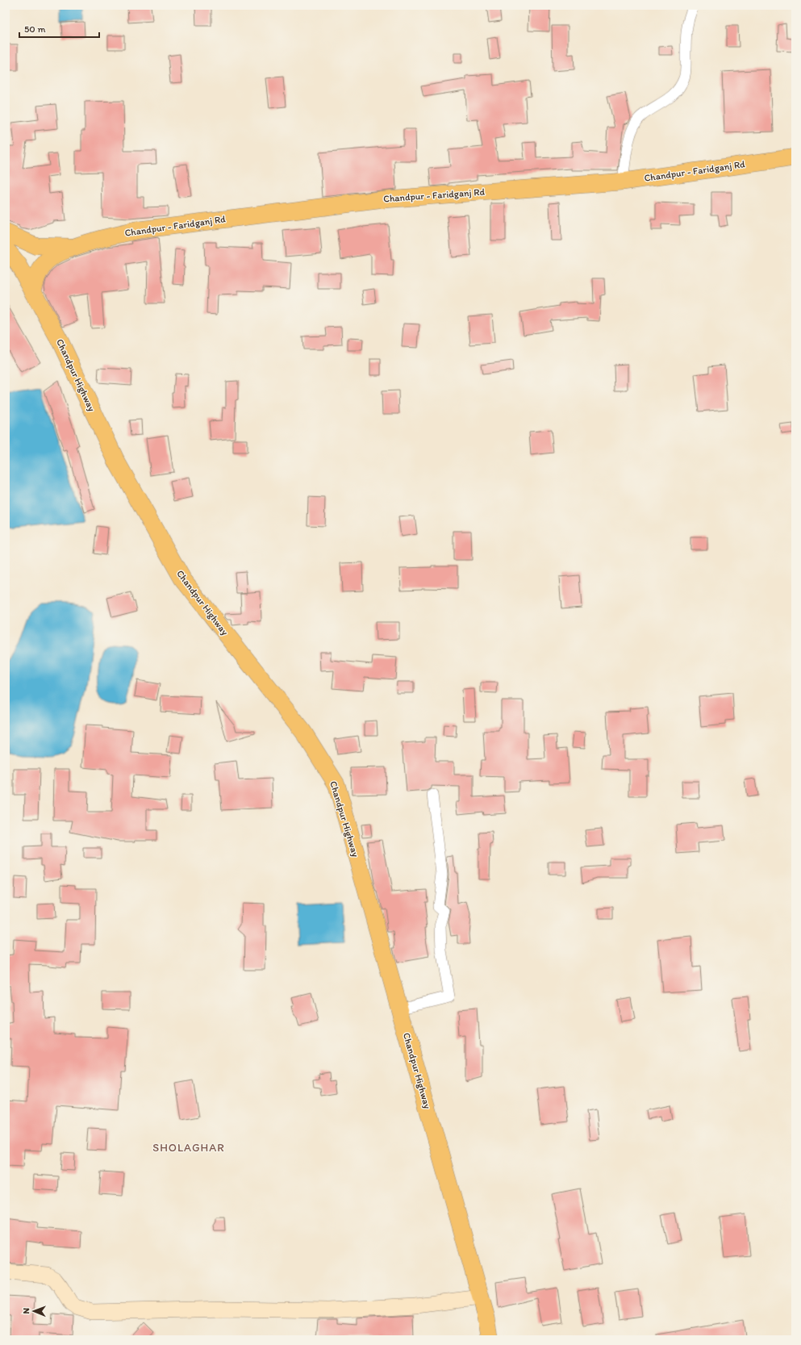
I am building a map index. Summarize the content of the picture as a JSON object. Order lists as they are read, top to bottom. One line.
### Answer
{"streets":{"main road":["Chandpur - Faridganj Rd","Chandpur Highway"]},"crossings":[["Chandpur - Faridganj Rd","Chandpur Highway"]],"districts":["SHOLAGHAR"],"scale_bar":"50 m","north":"left"}
